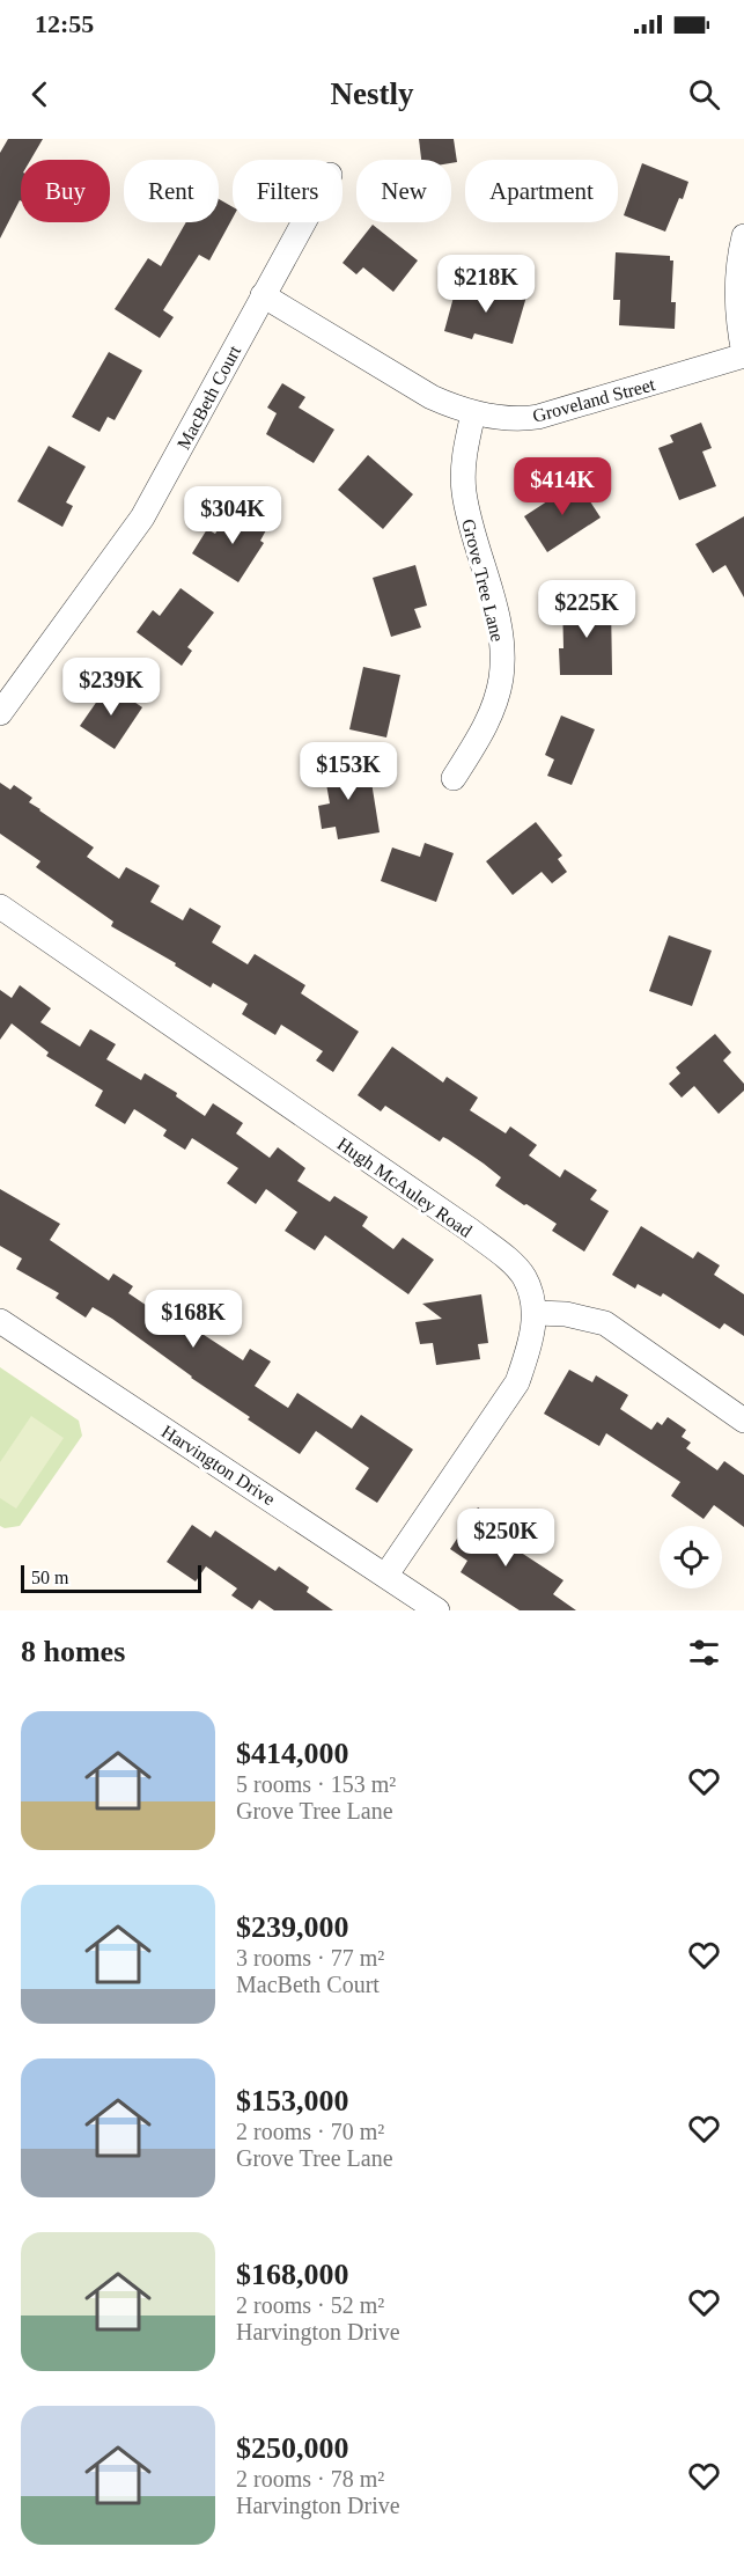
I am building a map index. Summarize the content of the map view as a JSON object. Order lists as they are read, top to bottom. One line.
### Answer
{"streets":{"street":["MacBeth Court","Groveland Street","Grove Tree Lane","Hugh McAuley Road","Harvington Drive"]},"crossings":[["MacBeth Court","Groveland Street"],["Groveland Street","Grove Tree Lane"],["Hugh McAuley Road","Harvington Drive"]],"scale_bar":"50 m","page":{"status":"12:55","header":"Nestly","chip":["Buy","Rent","Filters","New","Apartment"],"price":["$218K","$414K","$304K","$225K","$239K","$153K","$168K","$250K"],"scale":"50 m","heading":"8 homes","list":[{"name":"$414,000","note":"5 rooms · 153 m² · Grove Tree Lane"},{"name":"$239,000","note":"3 rooms · 77 m² · MacBeth Court"},{"name":"$153,000","note":"2 rooms · 70 m² · Grove Tree Lane"},{"name":"$168,000","note":"2 rooms · 52 m² · Harvington Drive"},{"name":"$250,000","note":"2 rooms · 78 m² · Harvington Drive"}]}}
